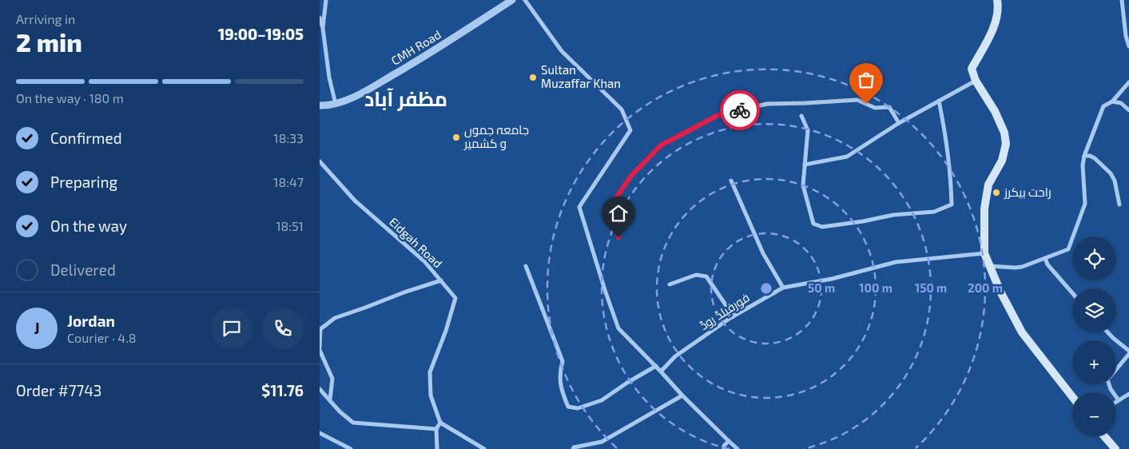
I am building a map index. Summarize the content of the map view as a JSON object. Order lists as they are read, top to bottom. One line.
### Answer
{"streets":{"street":["CMH Road","Eidgah Road","فورفیلڈ روڈ"]},"districts":["مظفر آباد"],"places":["Sultan Muzaffar Khan","جامعہ جموں و کشمیر","راحت بیکرز"],"page":{"heading":["2 min","Arriving in","19:00–19:05"],"panel":["Jordan","Courier · 4.8","Order #7743","$11.76"],"bar":"On the way · 180 m","list":[["Confirmed","18:33"],["Preparing","18:47"],["On the way","18:51"],"Delivered"],"map_buttons":["+","−"],"round":"J"},"rings":["50 m","100 m","150 m","200 m"]}
